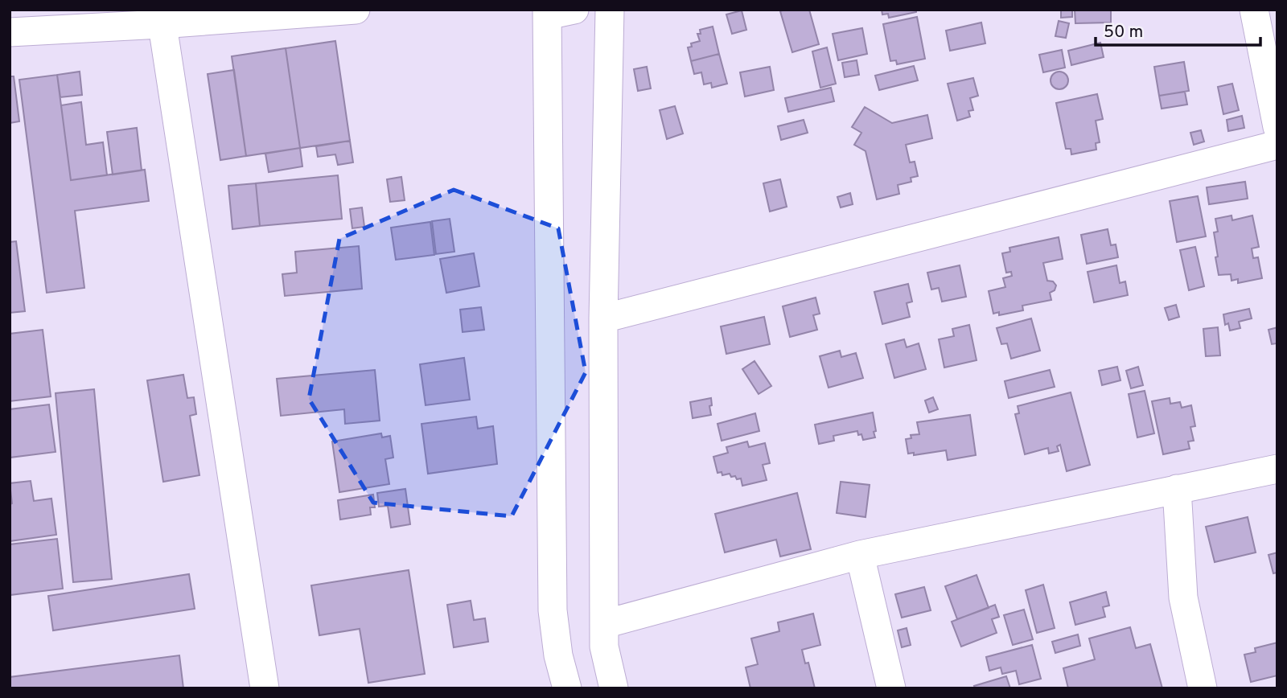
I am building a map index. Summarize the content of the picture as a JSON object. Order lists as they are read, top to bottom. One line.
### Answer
{"scale_bar":"50 m"}
